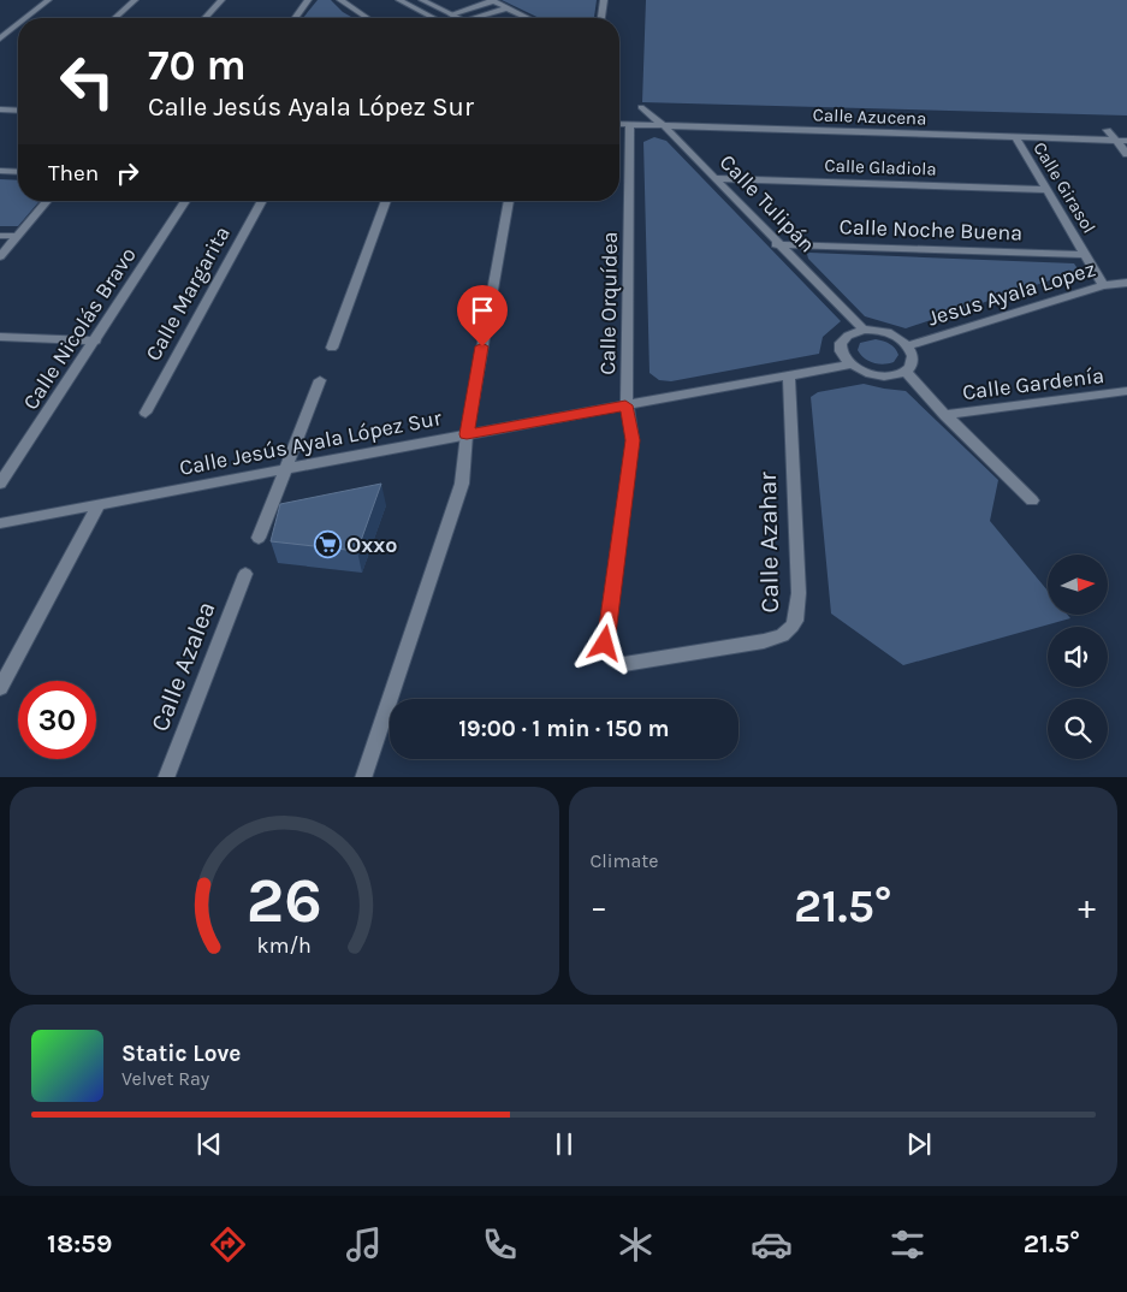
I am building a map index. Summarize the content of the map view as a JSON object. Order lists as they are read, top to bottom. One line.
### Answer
{"streets":{"street":["Calle Azucena","Calle Gladiola","Calle Girasol","Calle Tulipán","Calle Noche Buena","Calle Margarita","Jesus Ayala Lopez","Calle Orquídea","Calle Nicolás Bravo","Calle Gardenía","Calle Jesús Ayala López Sur","Calle Azahar","Calle Azalea"]},"crossings":[["Calle Azucena","Calle Girasol"],["Calle Azucena","Calle Tulipán"],["Calle Azucena","Calle Orquídea"],["Calle Gladiola","Calle Girasol"],["Calle Gladiola","Calle Tulipán"],["Calle Girasol","Calle Noche Buena"],["Calle Girasol","Jesus Ayala Lopez"],["Calle Tulipán","Calle Noche Buena"],["Calle Tulipán","Jesus Ayala Lopez"],["Calle Tulipán","Calle Jesús Ayala López Sur"],["Jesus Ayala Lopez","Calle Jesús Ayala López Sur"],["Calle Orquídea","Calle Jesús Ayala López Sur"],["Calle Orquídea","Calle Azahar"],["Calle Jesús Ayala López Sur","Calle Azahar"]],"places":{"supermarket":["Oxxo"]},"north":"right","page":{"turn":["70 m","Calle Jesús Ayala López Sur"],"then":"Then","limit":"30","trip":"19:00 · 1 min · 150 m","tile":"Climate","heat":["−","21.5°","+"],"song":["Static Love","Velvet Ray"],"tabs":["18:59","21.5°"],"gauge":["26","km/h"]}}
